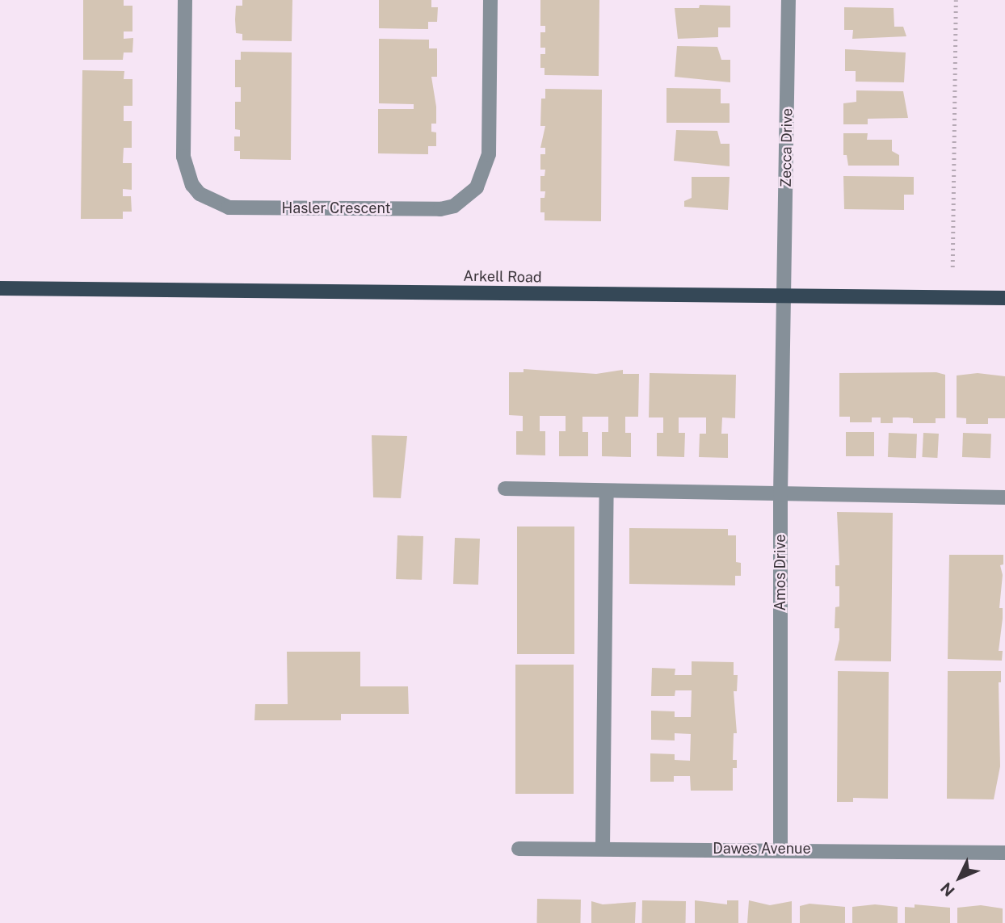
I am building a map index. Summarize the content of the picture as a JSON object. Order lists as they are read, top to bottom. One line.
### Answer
{"streets":{"main road":["Arkell Road"],"street":["Zecca Drive","Hasler Crescent","Amos Drive","Dawes Avenue"]},"crossings":[["Zecca Drive","Arkell Road"],["Zecca Drive","Amos Drive"],["Arkell Road","Amos Drive"],["Amos Drive","Dawes Avenue"]],"north":"bottom left"}
